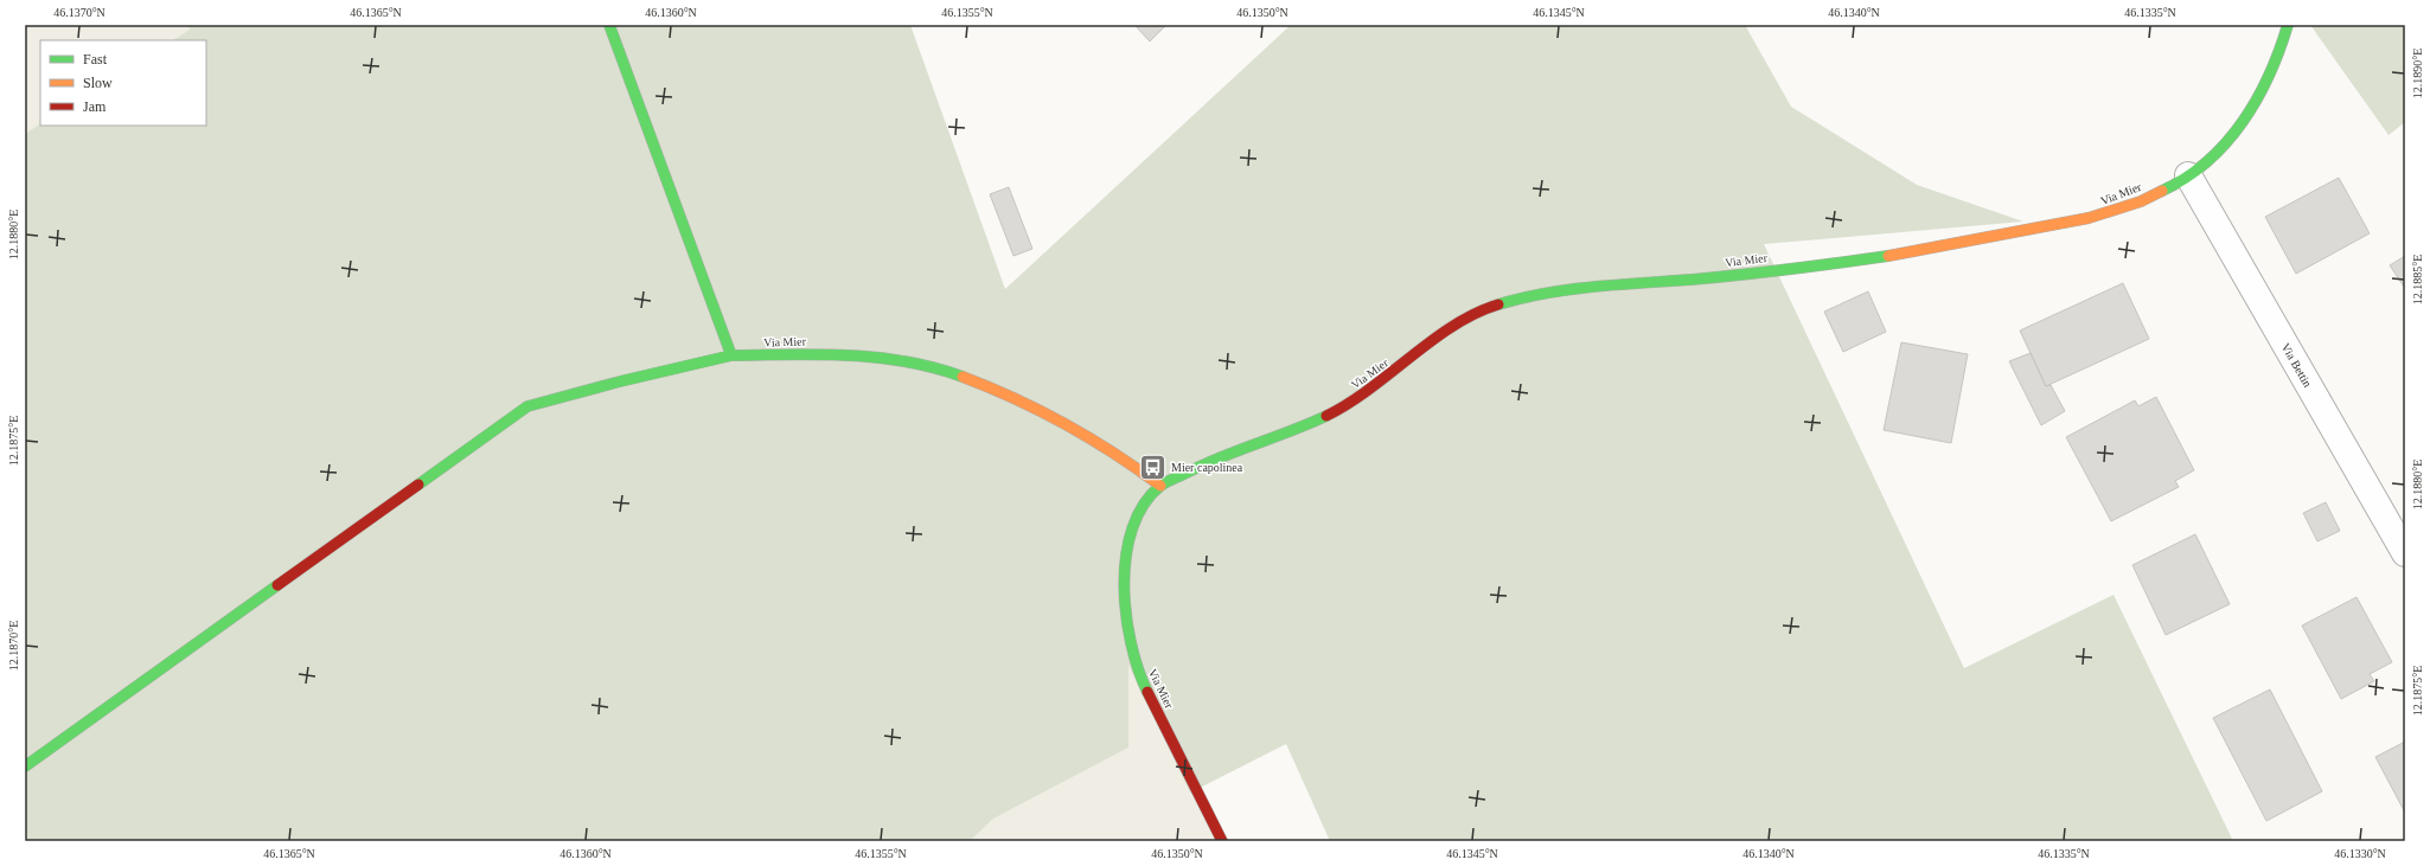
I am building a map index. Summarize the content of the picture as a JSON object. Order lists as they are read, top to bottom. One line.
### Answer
{"streets":{"street":["Via Mier","Via Bettin"]},"crossings":[["Via Mier","Via Bettin"]],"places":{"bus stop":["Mier capolinea"]},"legend":["Fast","Slow","Jam"],"coordinates":["46.1370°N","46.1365°N","46.1360°N","46.1355°N","46.1350°N","46.1345°N","46.1340°N","46.1335°N","12.1890°E","12.1880°E","12.1885°E","12.1875°E","12.1870°E","46.1330°N"]}
